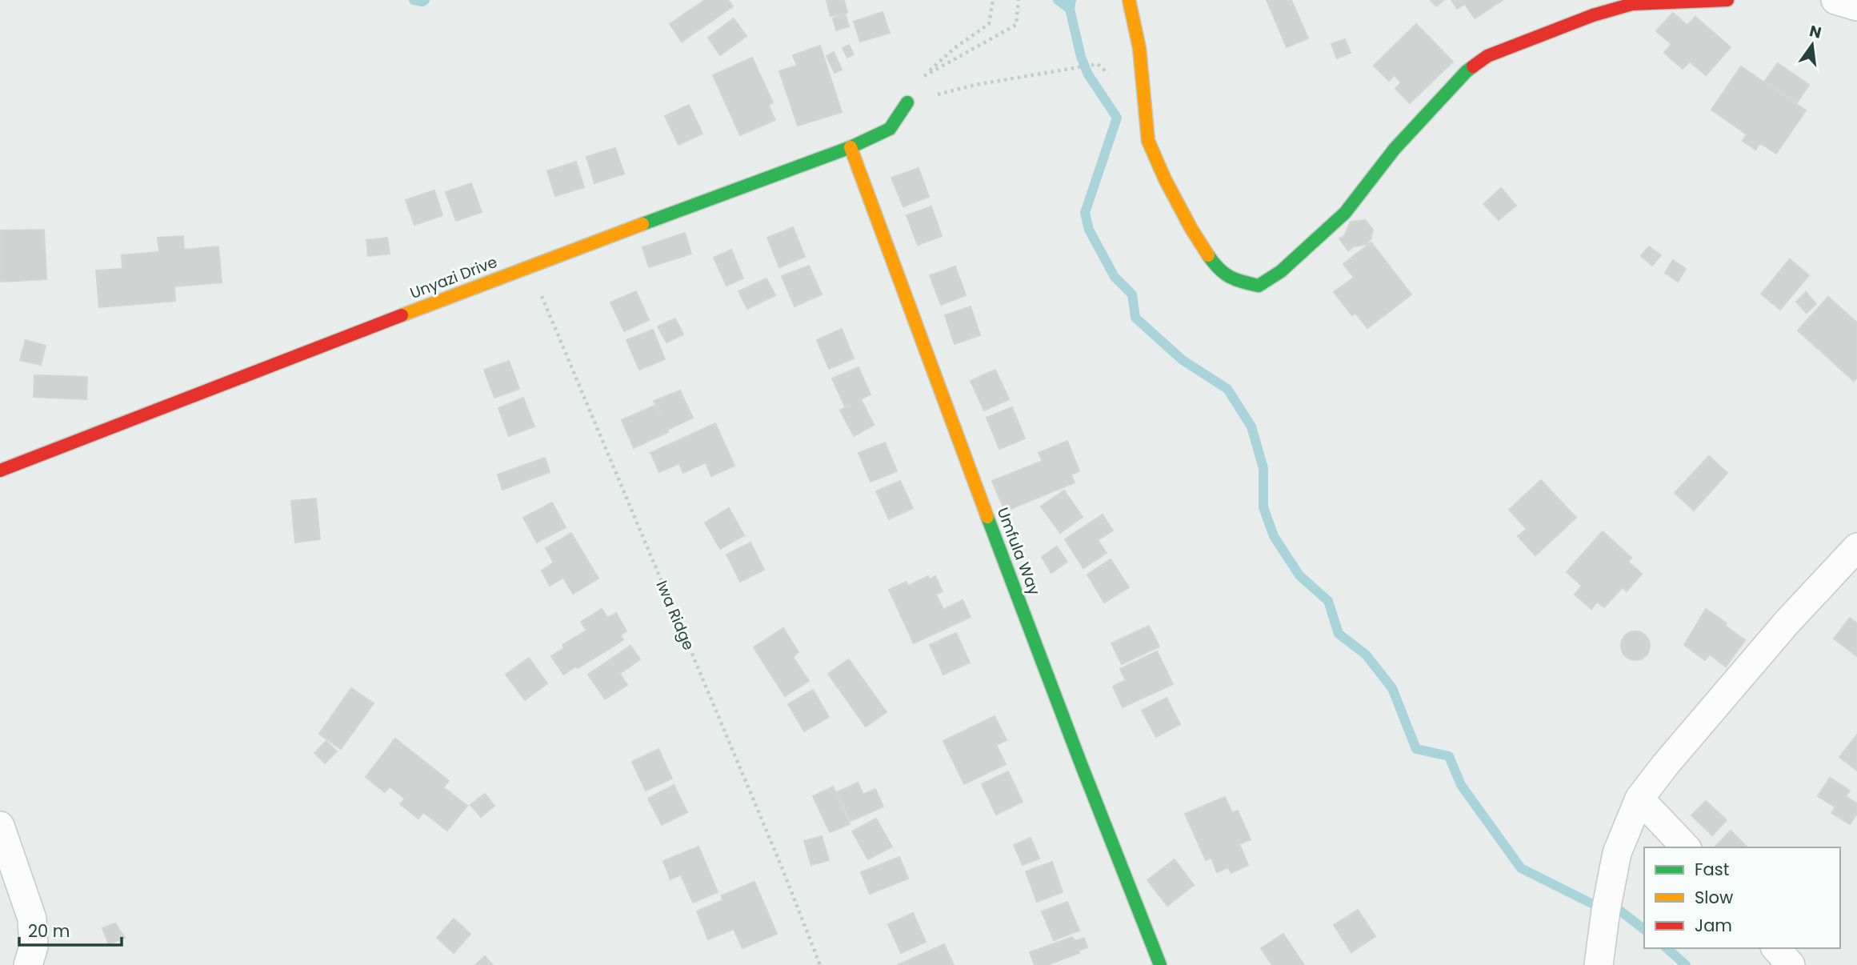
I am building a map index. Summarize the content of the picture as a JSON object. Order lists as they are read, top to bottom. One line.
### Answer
{"streets":{"street":["Unyazi Drive","Umfula Way"],"path":["Iwa Ridge"]},"crossings":[["Unyazi Drive","Umfula Way"],["Unyazi Drive","Iwa Ridge"]],"legend":["Fast","Slow","Jam"],"scale_bar":"20 m","north":"top"}
